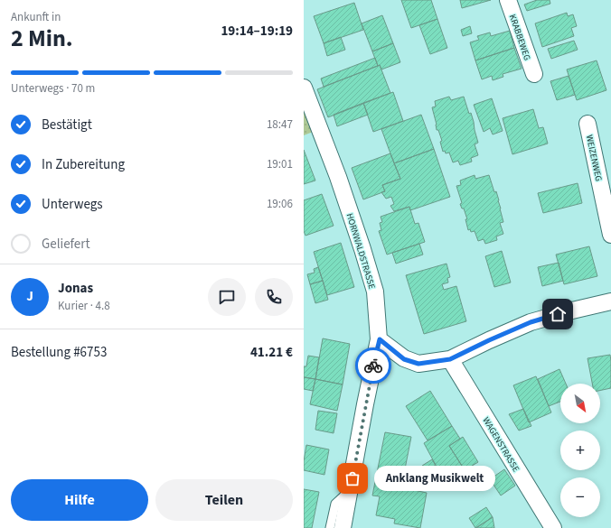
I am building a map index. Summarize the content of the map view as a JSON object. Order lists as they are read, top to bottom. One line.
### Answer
{"streets":{"street":["KRABBEWEG","WEIZENWEG","HORNWALDSTRASSE","WAGENSTRASSE"]},"places":["Anklang Musikwelt"],"north":"bottom right","page":{"heading":["2 Min.","Ankunft in","19:14–19:19"],"panel":["Jonas","Kurier · 4.8","Bestellung #6753","41.21 €"],"bar":"Unterwegs · 70 m","list":[["Bestätigt","18:47"],["In Zubereitung","19:01"],["Unterwegs","19:06"],"Geliefert"],"round":"J","map_buttons":["+","−"],"bubble":"Anklang Musikwelt","buttons":["Hilfe","Teilen"]}}
